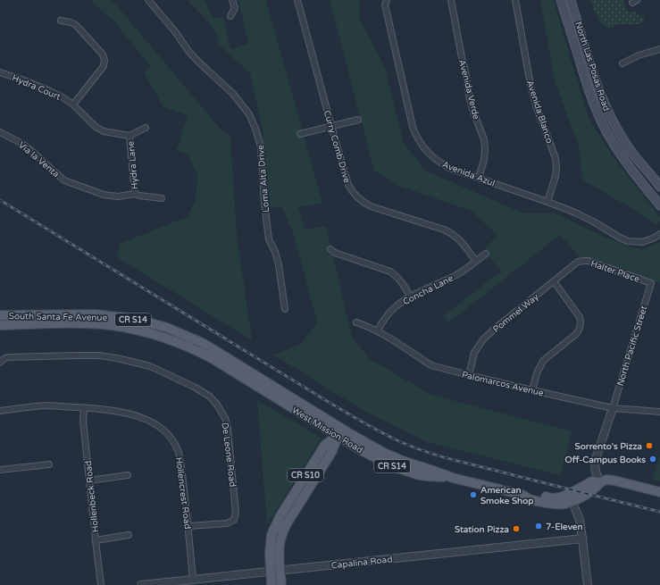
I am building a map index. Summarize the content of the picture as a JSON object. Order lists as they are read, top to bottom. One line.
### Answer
{"streets":{"main road":["North Las Posas Road","South Santa Fe Avenue","CR S14","West Mission Road","CR S10"],"street":["Hydra Court","Avenida Verde","Avenida Blanco","Curry Comb Drive","Via la Venta","Hydra Lane","Avenida Azul","Loma Alta Drive","Halter Place","Concha Lane","Pommel Way","North Pacific Street","Palomarcos Avenue","De Leone Road","Hollencrest Road","Hollenbeck Road","Capalina Road"]},"crossings":[["Hydra Court","Hydra Lane"],["Avenida Verde","Avenida Azul"],["Avenida Blanco","Avenida Azul"],["Curry Comb Drive","Concha Lane"],["Via la Venta","Hydra Lane"],["Halter Place","Pommel Way"],["Halter Place","North Pacific Street"],["Concha Lane","Palomarcos Avenue"],["Pommel Way","Palomarcos Avenue"],["South Santa Fe Avenue","West Mission Road"],["North Pacific Street","Palomarcos Avenue"],["West Mission Road","CR S10"],["De Leone Road","Hollencrest Road"],["CR S10","Capalina Road"],["Hollencrest Road","Hollenbeck Road"],["Hollencrest Road","Capalina Road"]],"places":["Sorrento's Pizza","Off-Campus Books","American Smoke Shop","7-Eleven","Station Pizza"]}
